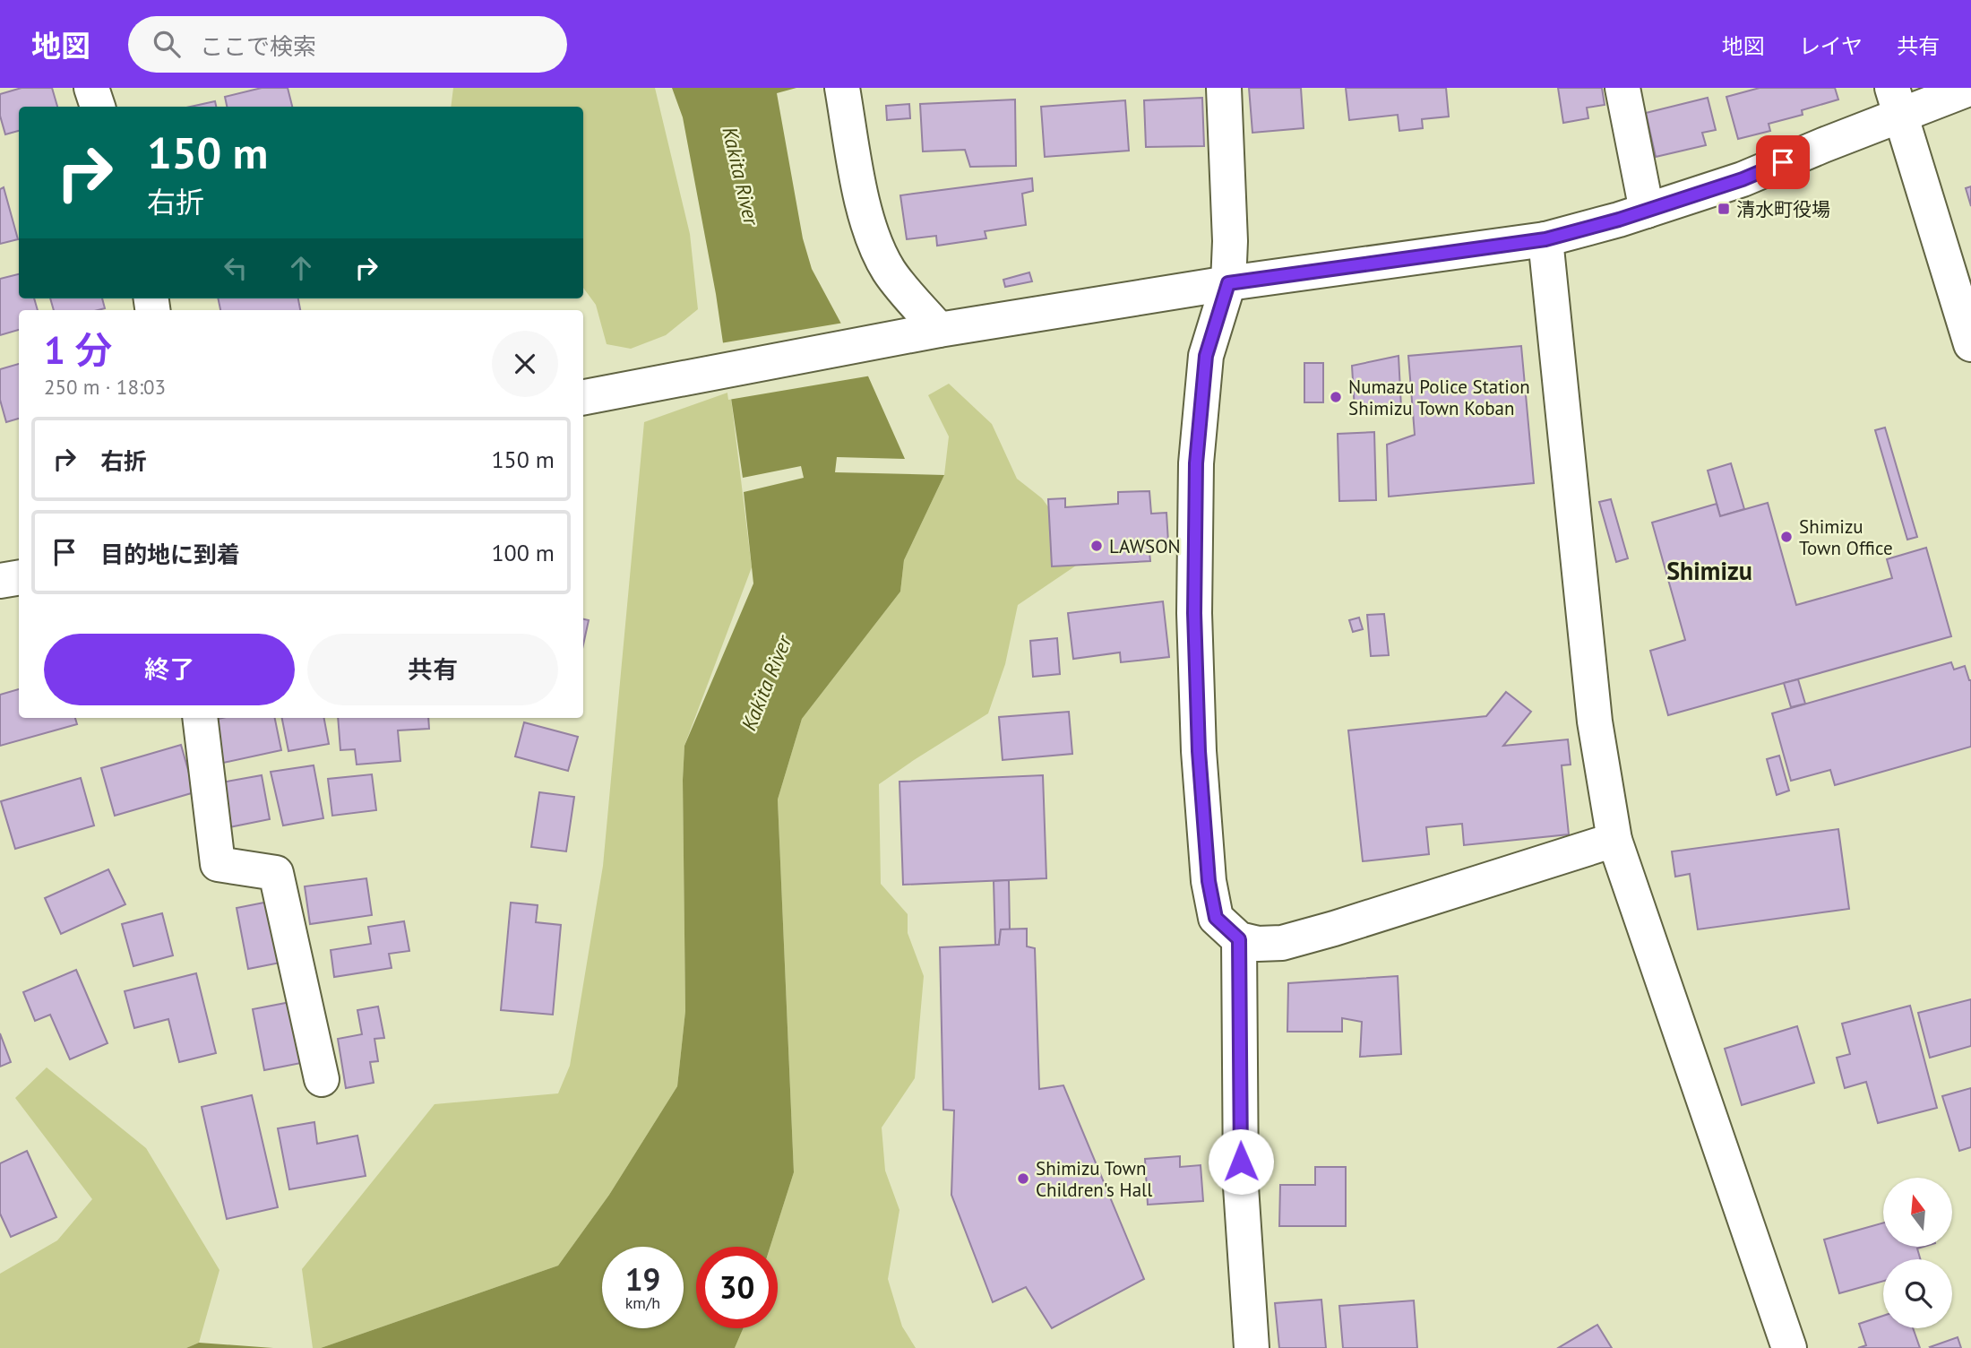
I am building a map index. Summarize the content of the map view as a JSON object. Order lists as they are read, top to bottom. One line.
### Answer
{"districts":["Shimizu"],"water":["Kakita River"],"places":{"transit":["清水町役場"],"other":["Numazu Police Station Shimizu Town Koban","Shimizu Town Office","LAWSON","Shimizu Town Children's Hall"]},"north":"top","page":{"header":"地図","search":"ここで検索","nav":["地図","レイヤ","共有"],"turn":["150 m","右折"],"heading":["1 分","250 m · 18:03"],"list":[{"name":"右折","value":"150 m"},{"name":"目的地に到着","value":"100 m"}],"buttons":["終了","共有"],"speed":"19 km/h","limit":"30"}}
